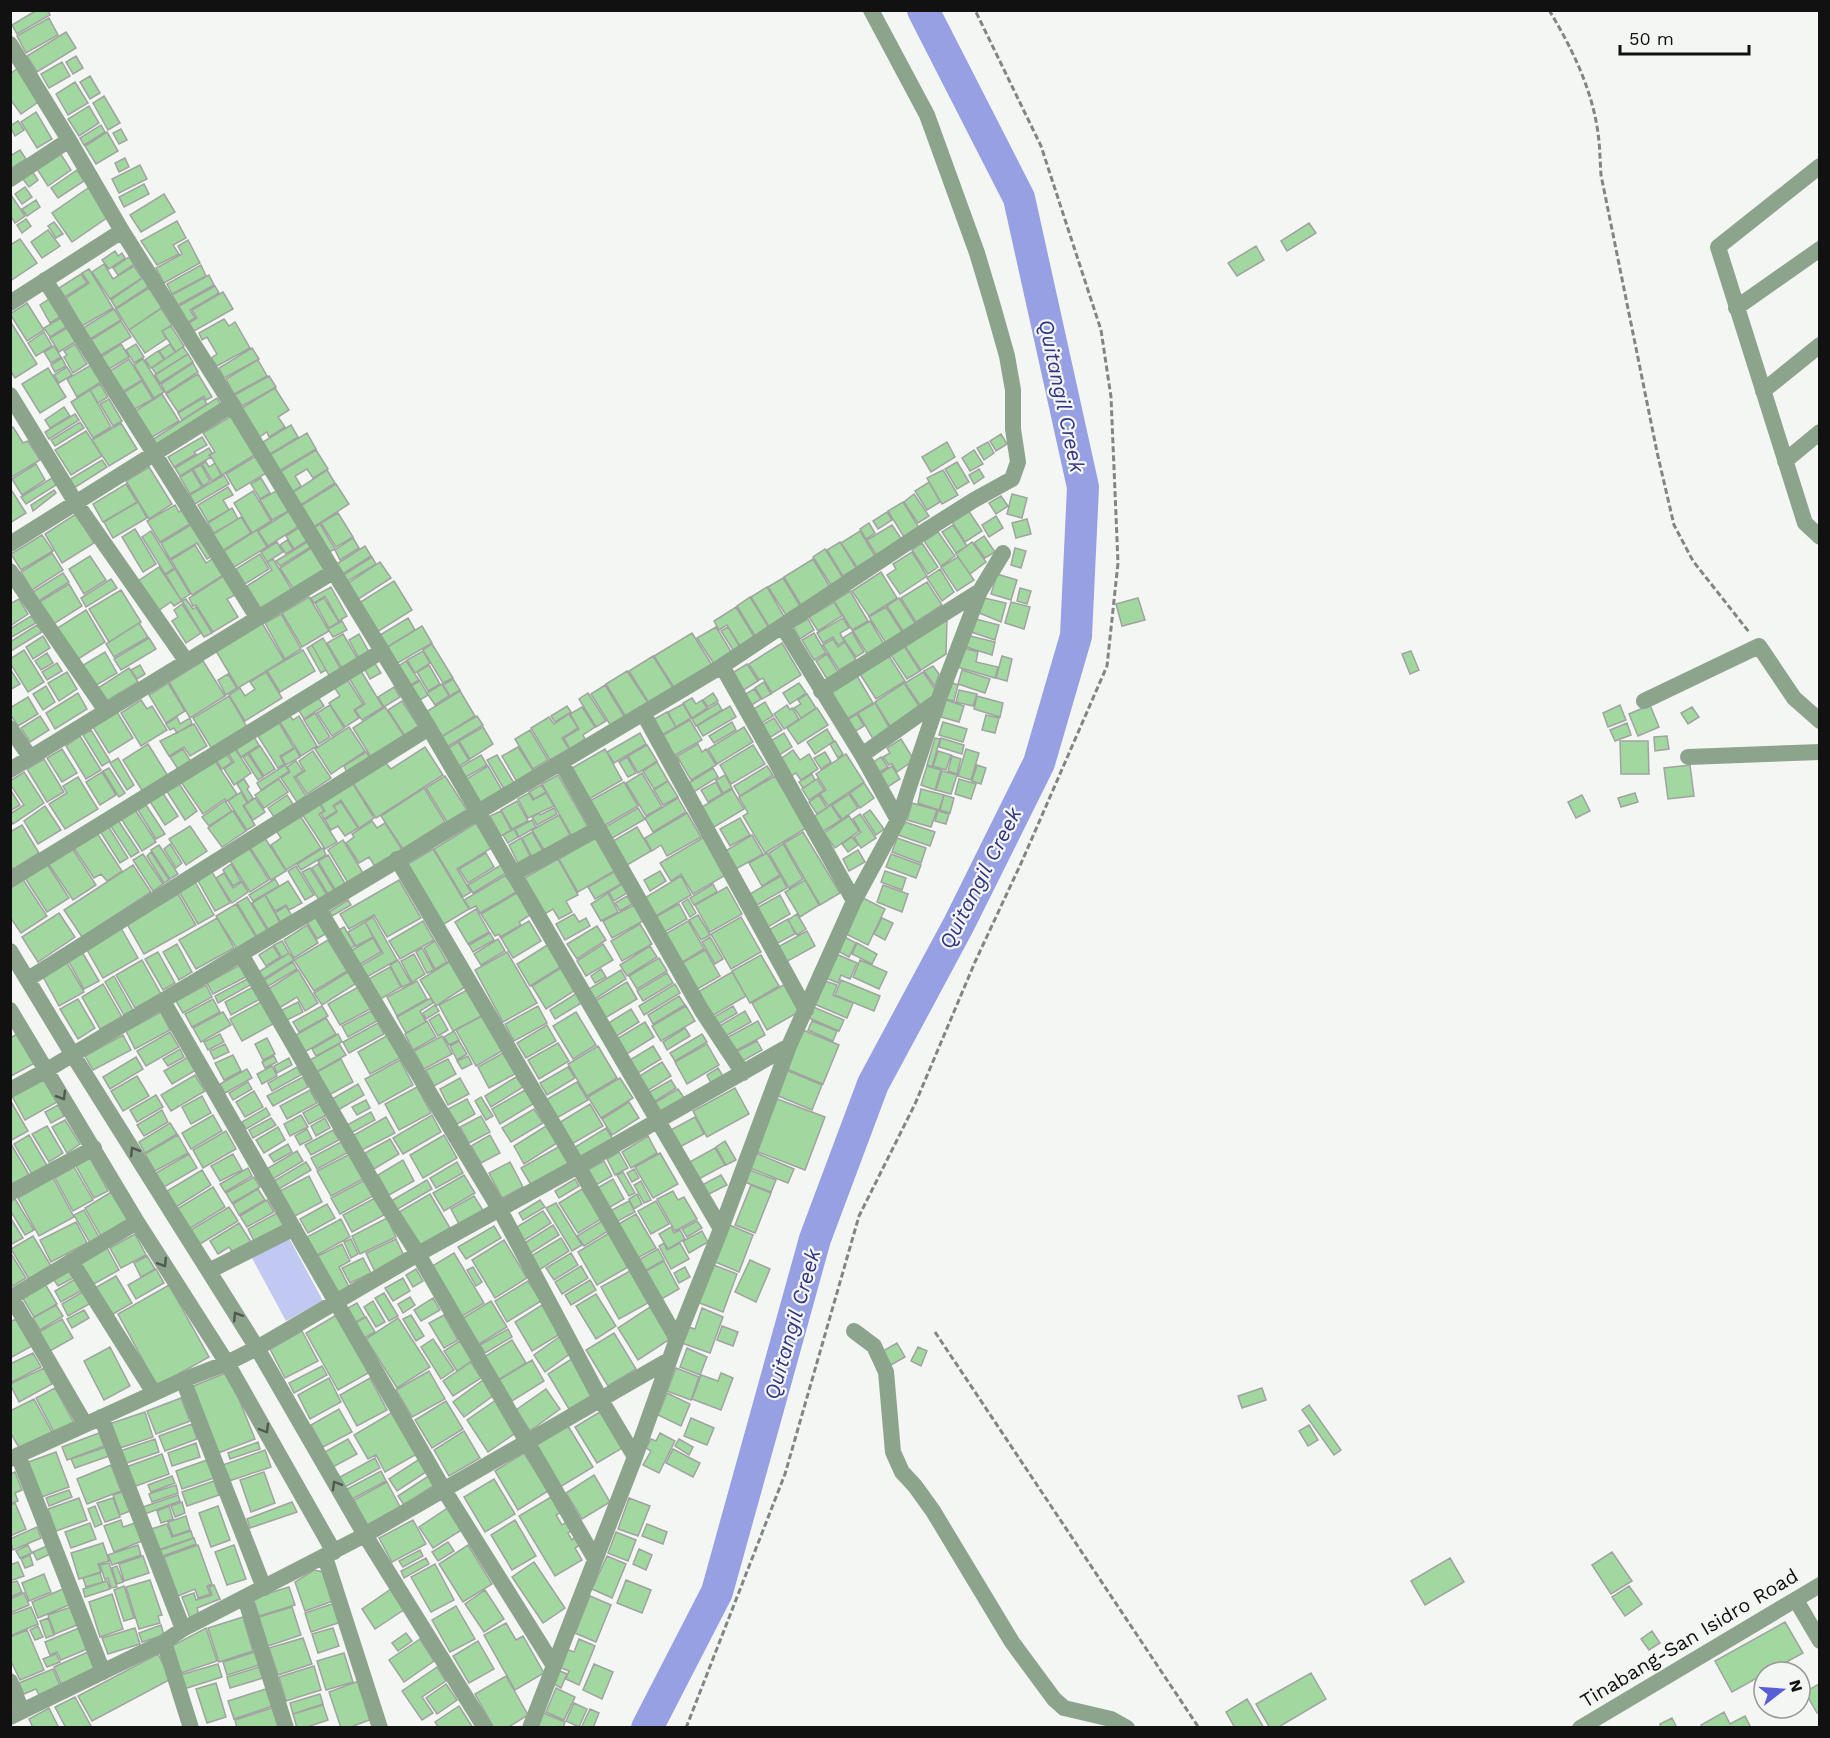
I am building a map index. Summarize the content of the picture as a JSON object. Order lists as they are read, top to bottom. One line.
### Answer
{"streets":{"street":["Tinabang-San Isidro Road"]},"water":["Quitangil Creek"],"scale_bar":"50 m","north":"right"}
